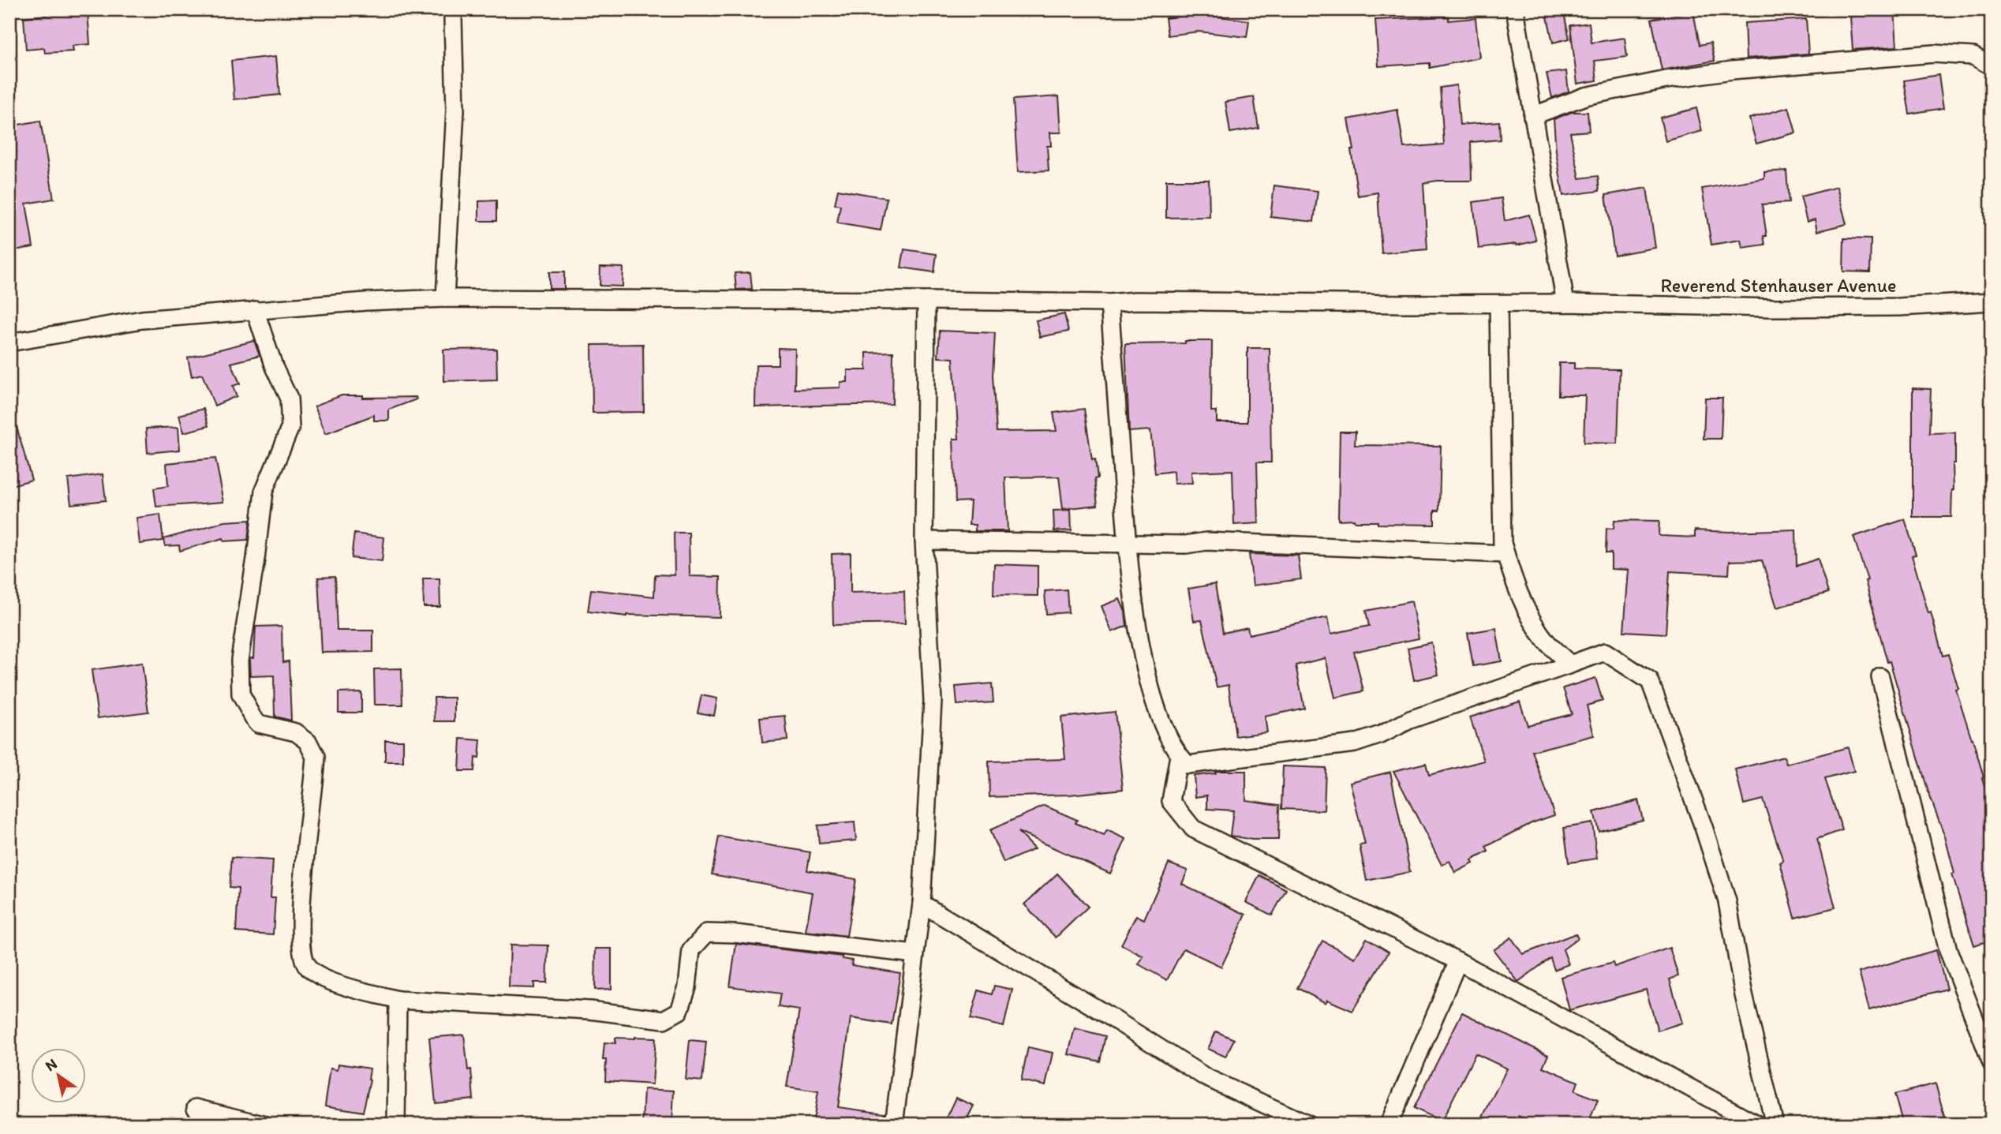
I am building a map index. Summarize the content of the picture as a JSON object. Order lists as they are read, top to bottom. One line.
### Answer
{"streets":{"street":["Reverend Stenhauser Avenue"]},"north":"top left"}
